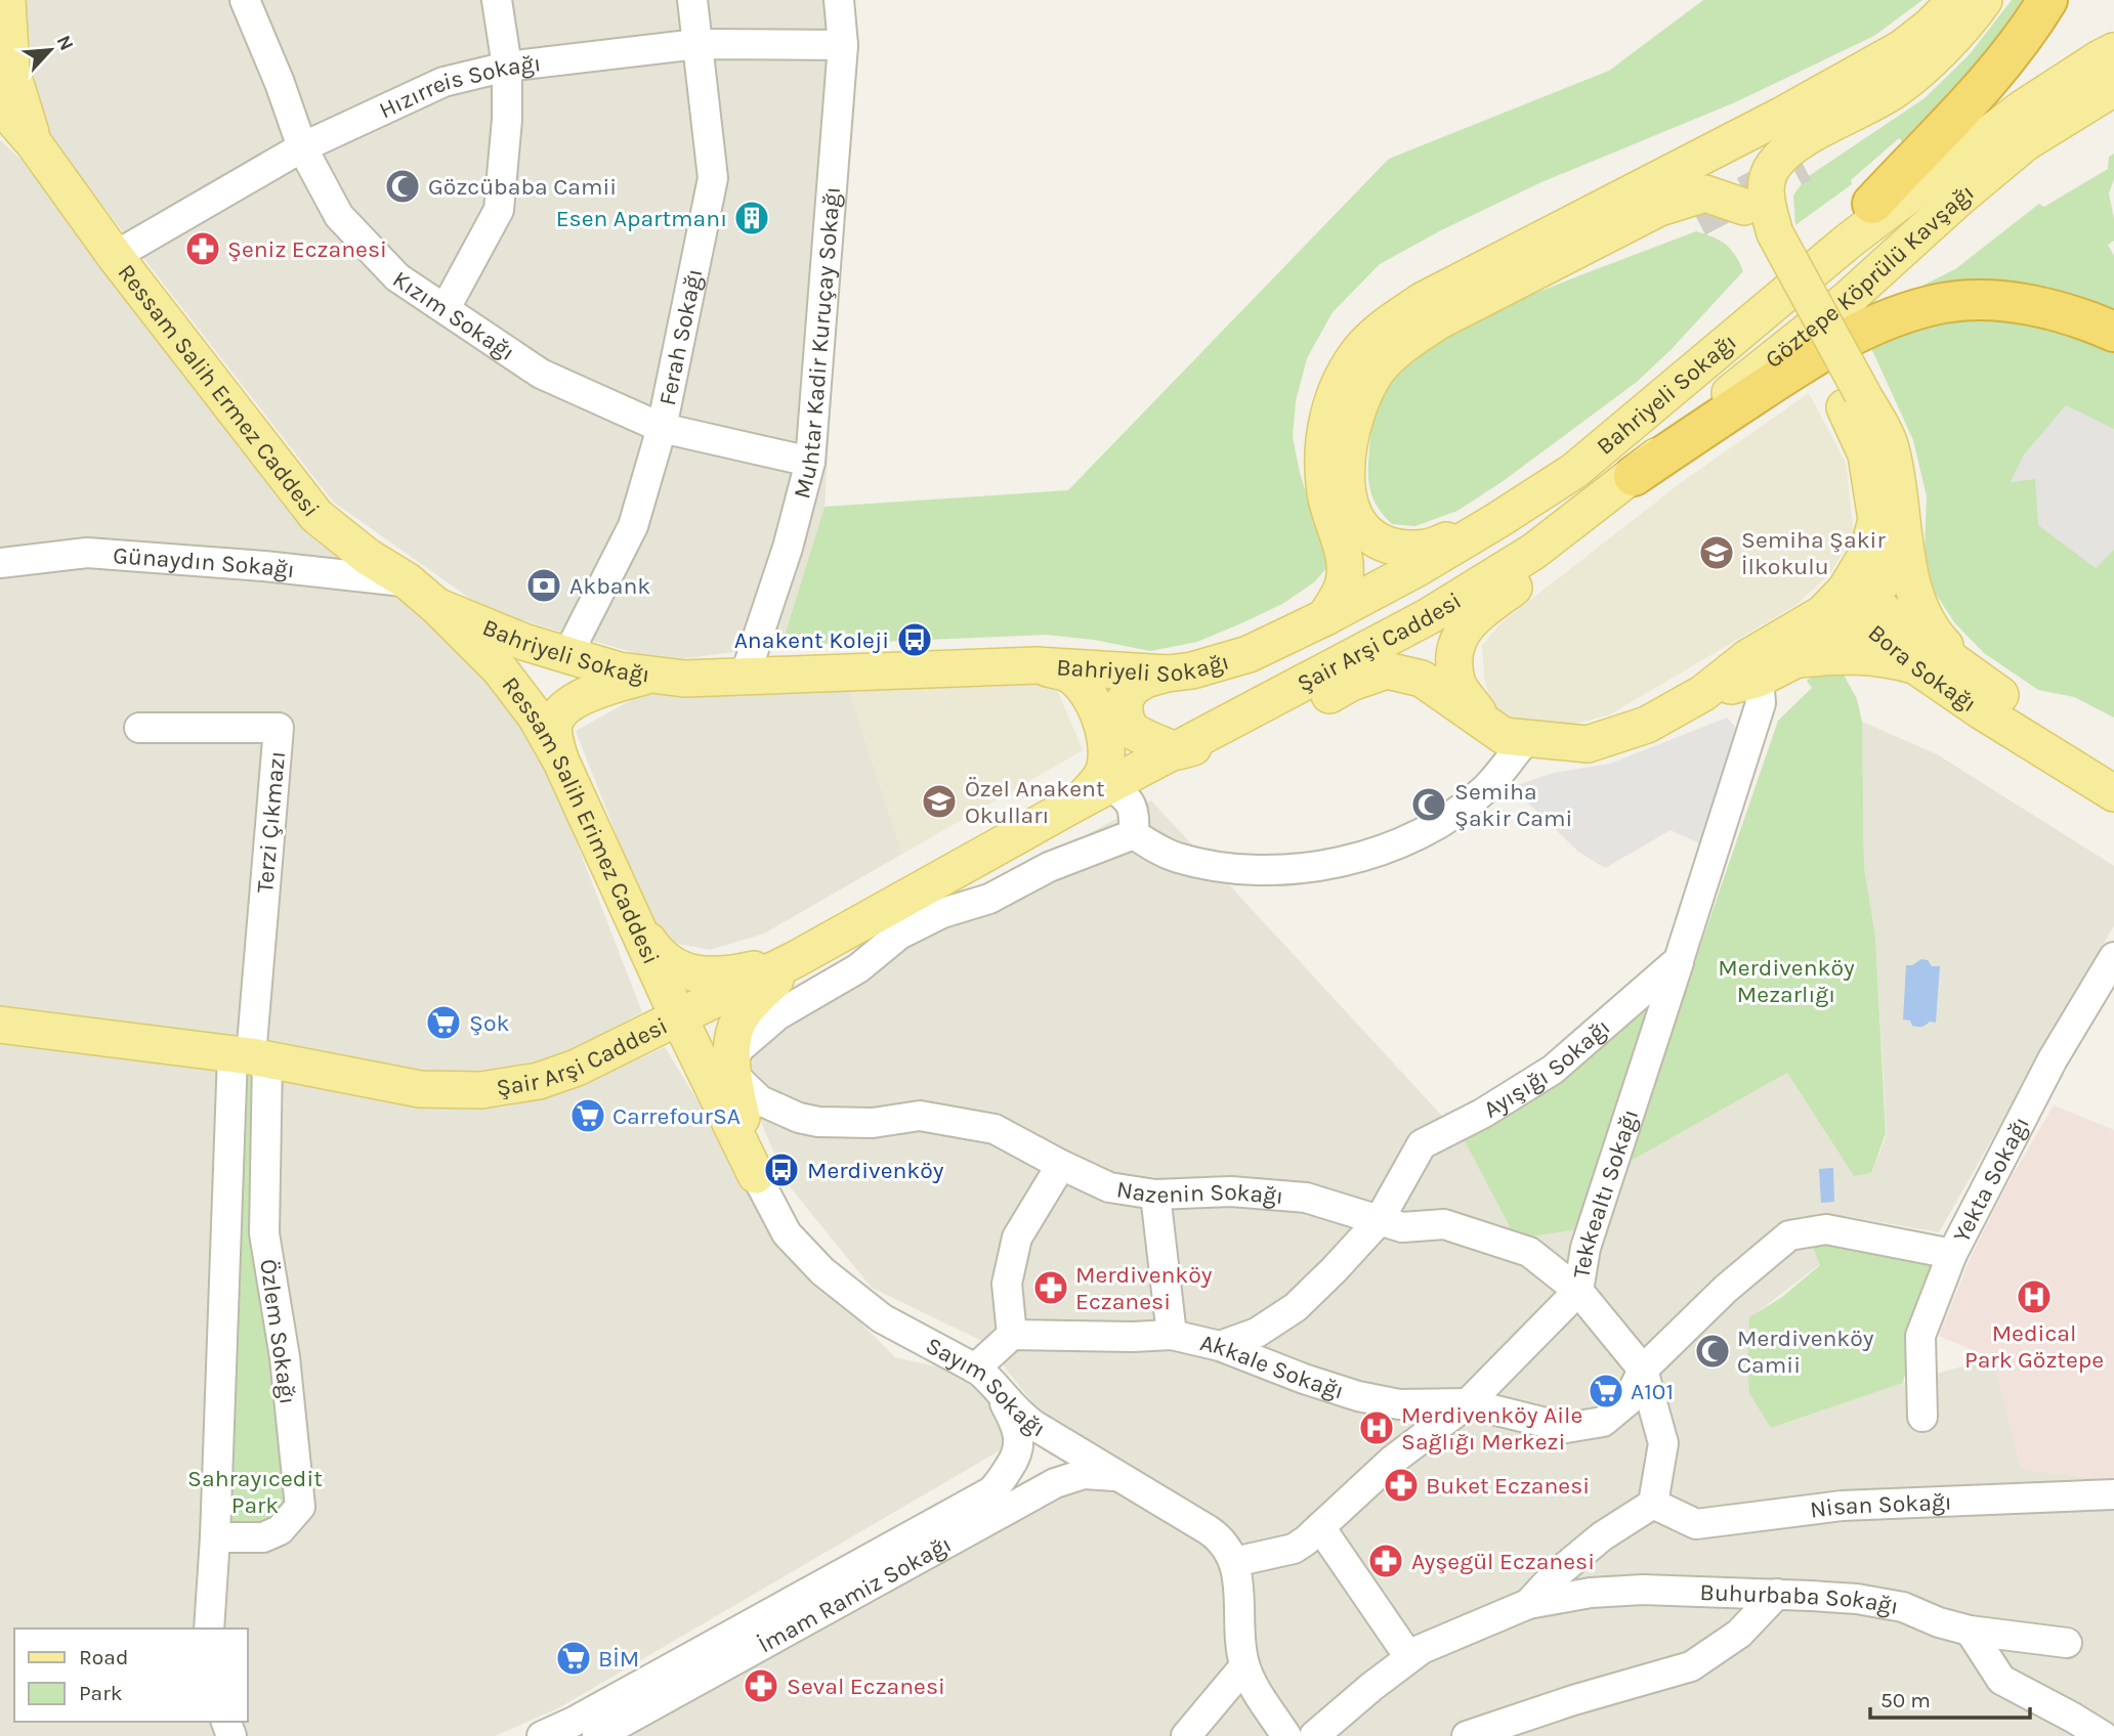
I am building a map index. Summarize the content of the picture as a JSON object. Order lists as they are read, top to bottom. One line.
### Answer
{"streets":{"main road":["Göztepe Köprülü Kavşağı","Ressam Salih Ermez Caddesi","Bahriyeli Sokağı","Şair Arşi Caddesi","Bora Sokağı","Ressam Salih Erimez Caddesi","Sayım Sokağı"],"street":["Hızırreis Sokağı","Kızım Sokağı","Ferah Sokağı","Muhtar Kadir Kuruçay Sokağı","Günaydın Sokağı","Terzi Çıkmazı","Ayışığı Sokağı","Yekta Sokağı","Nazenin Sokağı","Tekkealtı Sokağı","Özlem Sokağı","Akkale Sokağı","Nisan Sokağı","İmam Ramiz Sokağı","Buhurbaba Sokağı"]},"crossings":[["Hızırreis Sokağı","Kızım Sokağı"],["Hızırreis Sokağı","Ferah Sokağı"],["Hızırreis Sokağı","Muhtar Kadir Kuruçay Sokağı"],["Hızırreis Sokağı","Ressam Salih Ermez Caddesi"],["Göztepe Köprülü Kavşağı","Bahriyeli Sokağı"],["Göztepe Köprülü Kavşağı","Şair Arşi Caddesi"],["Kızım Sokağı","Ferah Sokağı"],["Kızım Sokağı","Muhtar Kadir Kuruçay Sokağı"],["Ferah Sokağı","Bahriyeli Sokağı"],["Muhtar Kadir Kuruçay Sokağı","Bahriyeli Sokağı"],["Ressam Salih Ermez Caddesi","Bahriyeli Sokağı"],["Ressam Salih Ermez Caddesi","Günaydın Sokağı"],["Ressam Salih Ermez Caddesi","Ressam Salih Erimez Caddesi"],["Bahriyeli Sokağı","Ressam Salih Erimez Caddesi"],["Şair Arşi Caddesi","Terzi Çıkmazı"],["Şair Arşi Caddesi","Ressam Salih Erimez Caddesi"],["Şair Arşi Caddesi","Özlem Sokağı"],["Şair Arşi Caddesi","Sayım Sokağı"],["Terzi Çıkmazı","Özlem Sokağı"],["Ressam Salih Erimez Caddesi","Sayım Sokağı"],["Ayışığı Sokağı","Nazenin Sokağı"],["Ayışığı Sokağı","Tekkealtı Sokağı"],["Ayışığı Sokağı","Akkale Sokağı"],["Yekta Sokağı","Akkale Sokağı"],["Nazenin Sokağı","Tekkealtı Sokağı"],["Nazenin Sokağı","Akkale Sokağı"],["Tekkealtı Sokağı","Akkale Sokağı"],["Tekkealtı Sokağı","Sayım Sokağı"],["Sayım Sokağı","İmam Ramiz Sokağı"]],"parks":["Merdivenköy Mezarlığı","Sahrayıcedit Park"],"places":{"mosque":["Gözcübaba Camii","Semiha Şakir Cami","Merdivenköy Camii"],"building":["Esen Apartmanı"],"pharmacy":["Şeniz Eczanesi","Merdivenköy Eczanesi","Buket Eczanesi","Ayşegül Eczanesi","Seval Eczanesi"],"school or university":["Semiha Şakir İlkokulu","Özel Anakent Okulları"],"bank":["Akbank"],"bus stop":["Anakent Koleji","Merdivenköy"],"supermarket":["Şok","CarrefourSA","A101","BİM"],"hospital":["Medical Park Göztepe","Merdivenköy Aile Sağlığı Merkezi"]},"legend":["Road","Park"],"scale_bar":"50 m","north":"top right"}
